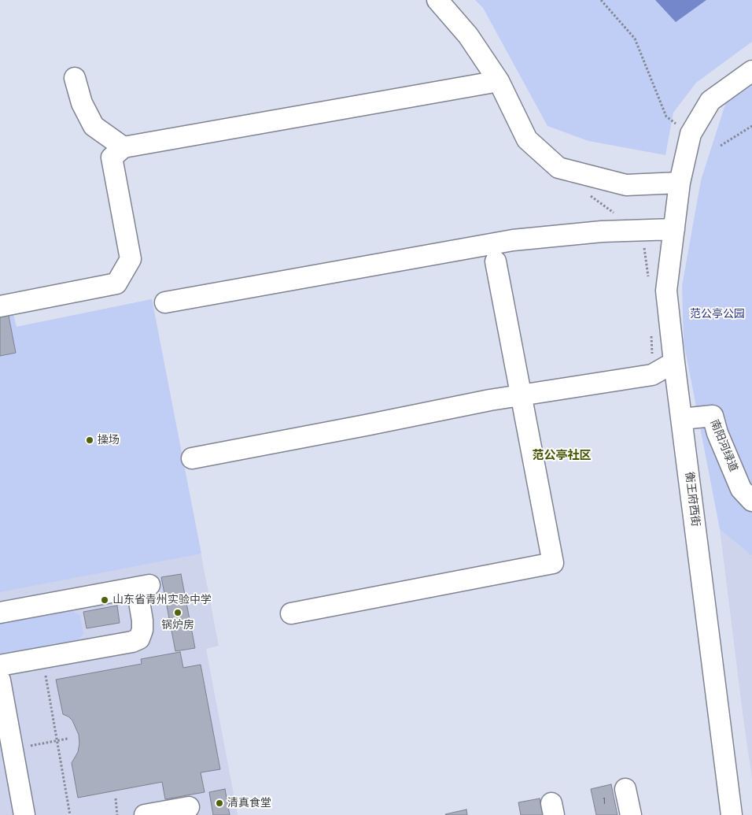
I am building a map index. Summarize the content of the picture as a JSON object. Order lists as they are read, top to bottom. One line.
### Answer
{"streets":{"street":["南阳河绿道","衡王府西街"]},"crossings":[["南阳河绿道","衡王府西街"]],"districts":["范公亭社区"],"parks":["范公亭公园"],"places":["操场","山东省青州实验中学","锅炉房","清真食堂"],"house_numbers":["1"]}
